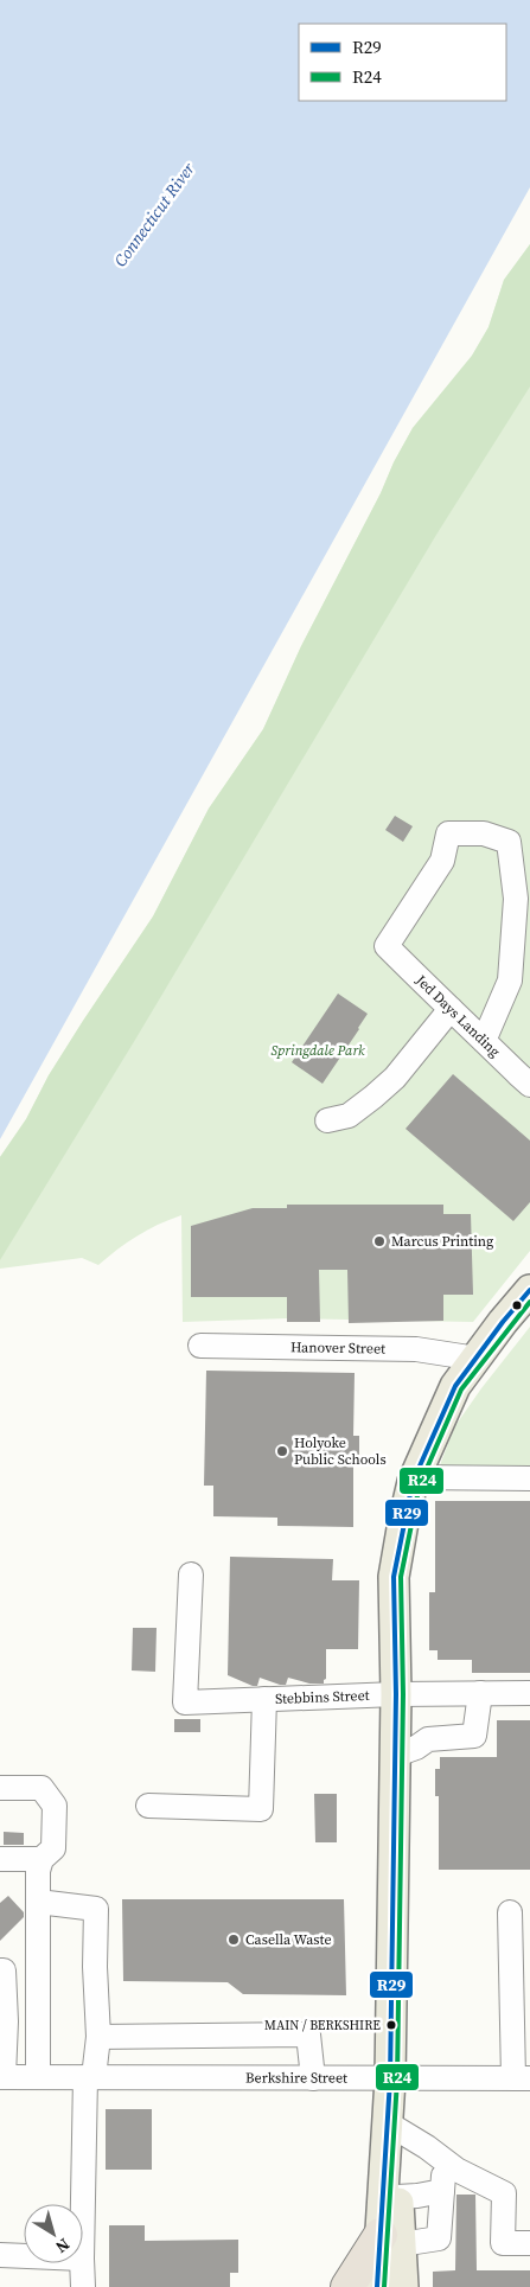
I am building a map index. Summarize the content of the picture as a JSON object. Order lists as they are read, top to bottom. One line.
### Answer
{"streets":{"street":["Jed Days Landing","Hanover Street","Stebbins Street","Berkshire Street"]},"water":["Connecticut River"],"parks":["Springdale Park"],"places":["Marcus Printing","Holyoke Public Schools","Casella Waste","MAIN / BERKSHIRE"],"lines":["transit line R29","transit line R24"],"legend":["R29","R24"],"north":"bottom right"}
